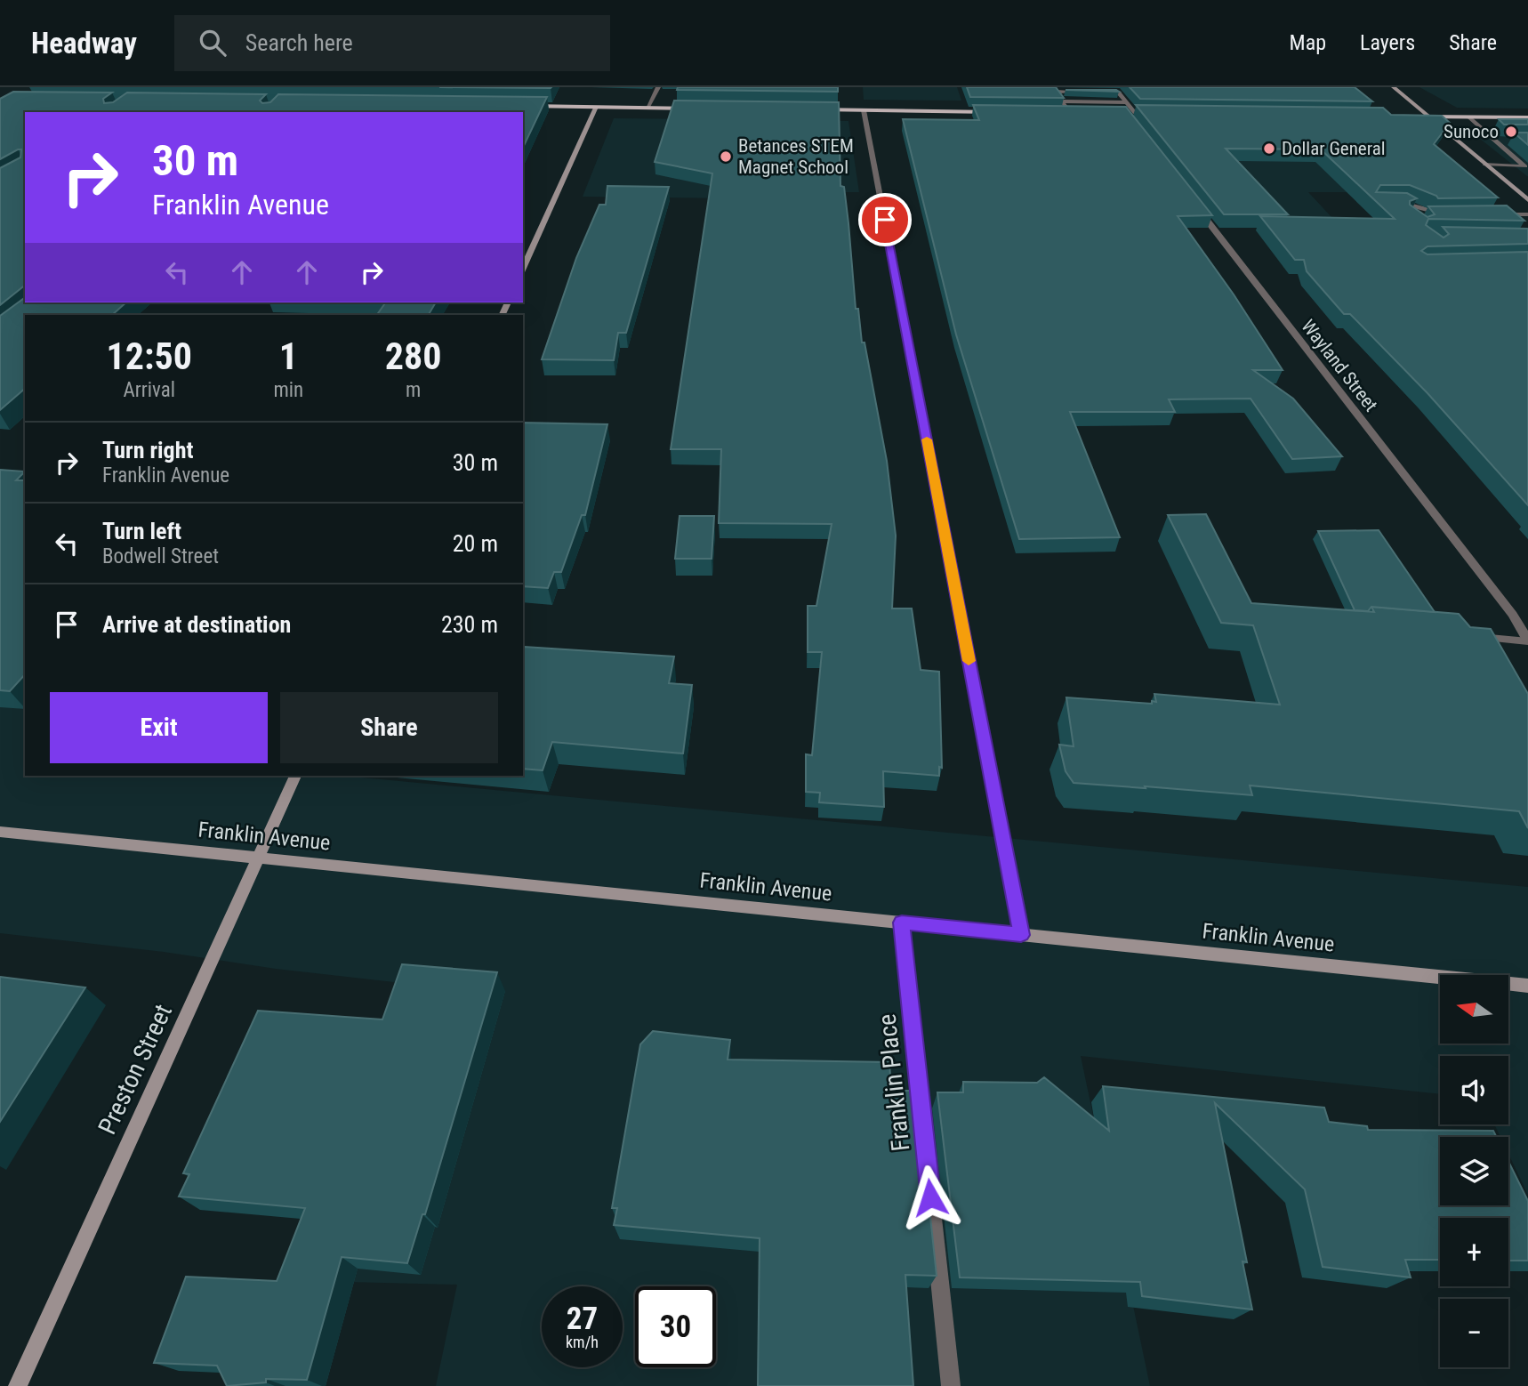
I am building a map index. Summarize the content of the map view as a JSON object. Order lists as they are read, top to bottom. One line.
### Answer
{"streets":{"main road":["Franklin Avenue","Preston Street"],"street":["Wayland Street","Franklin Place"]},"crossings":[["Franklin Avenue","Preston Street"],["Franklin Avenue","Franklin Place"]],"places":["Sunoco","Dollar General","Betances STEM Magnet School"],"north":"left","page":{"header":"Headway","search":"Search here","nav":["Map","Layers","Share"],"turn":["30 m","Franklin Avenue"],"eta":["12:50","Arrival","1","min","280","m"],"list":[{"name":"Turn right","note":"Franklin Avenue","value":"30 m"},{"name":"Turn left","note":"Bodwell Street","value":"20 m"},{"name":"Arrive at destination","value":"230 m"}],"buttons":["Exit","Share"],"map_buttons":["+","−"],"speed":"27 km/h","limit":"30"}}
